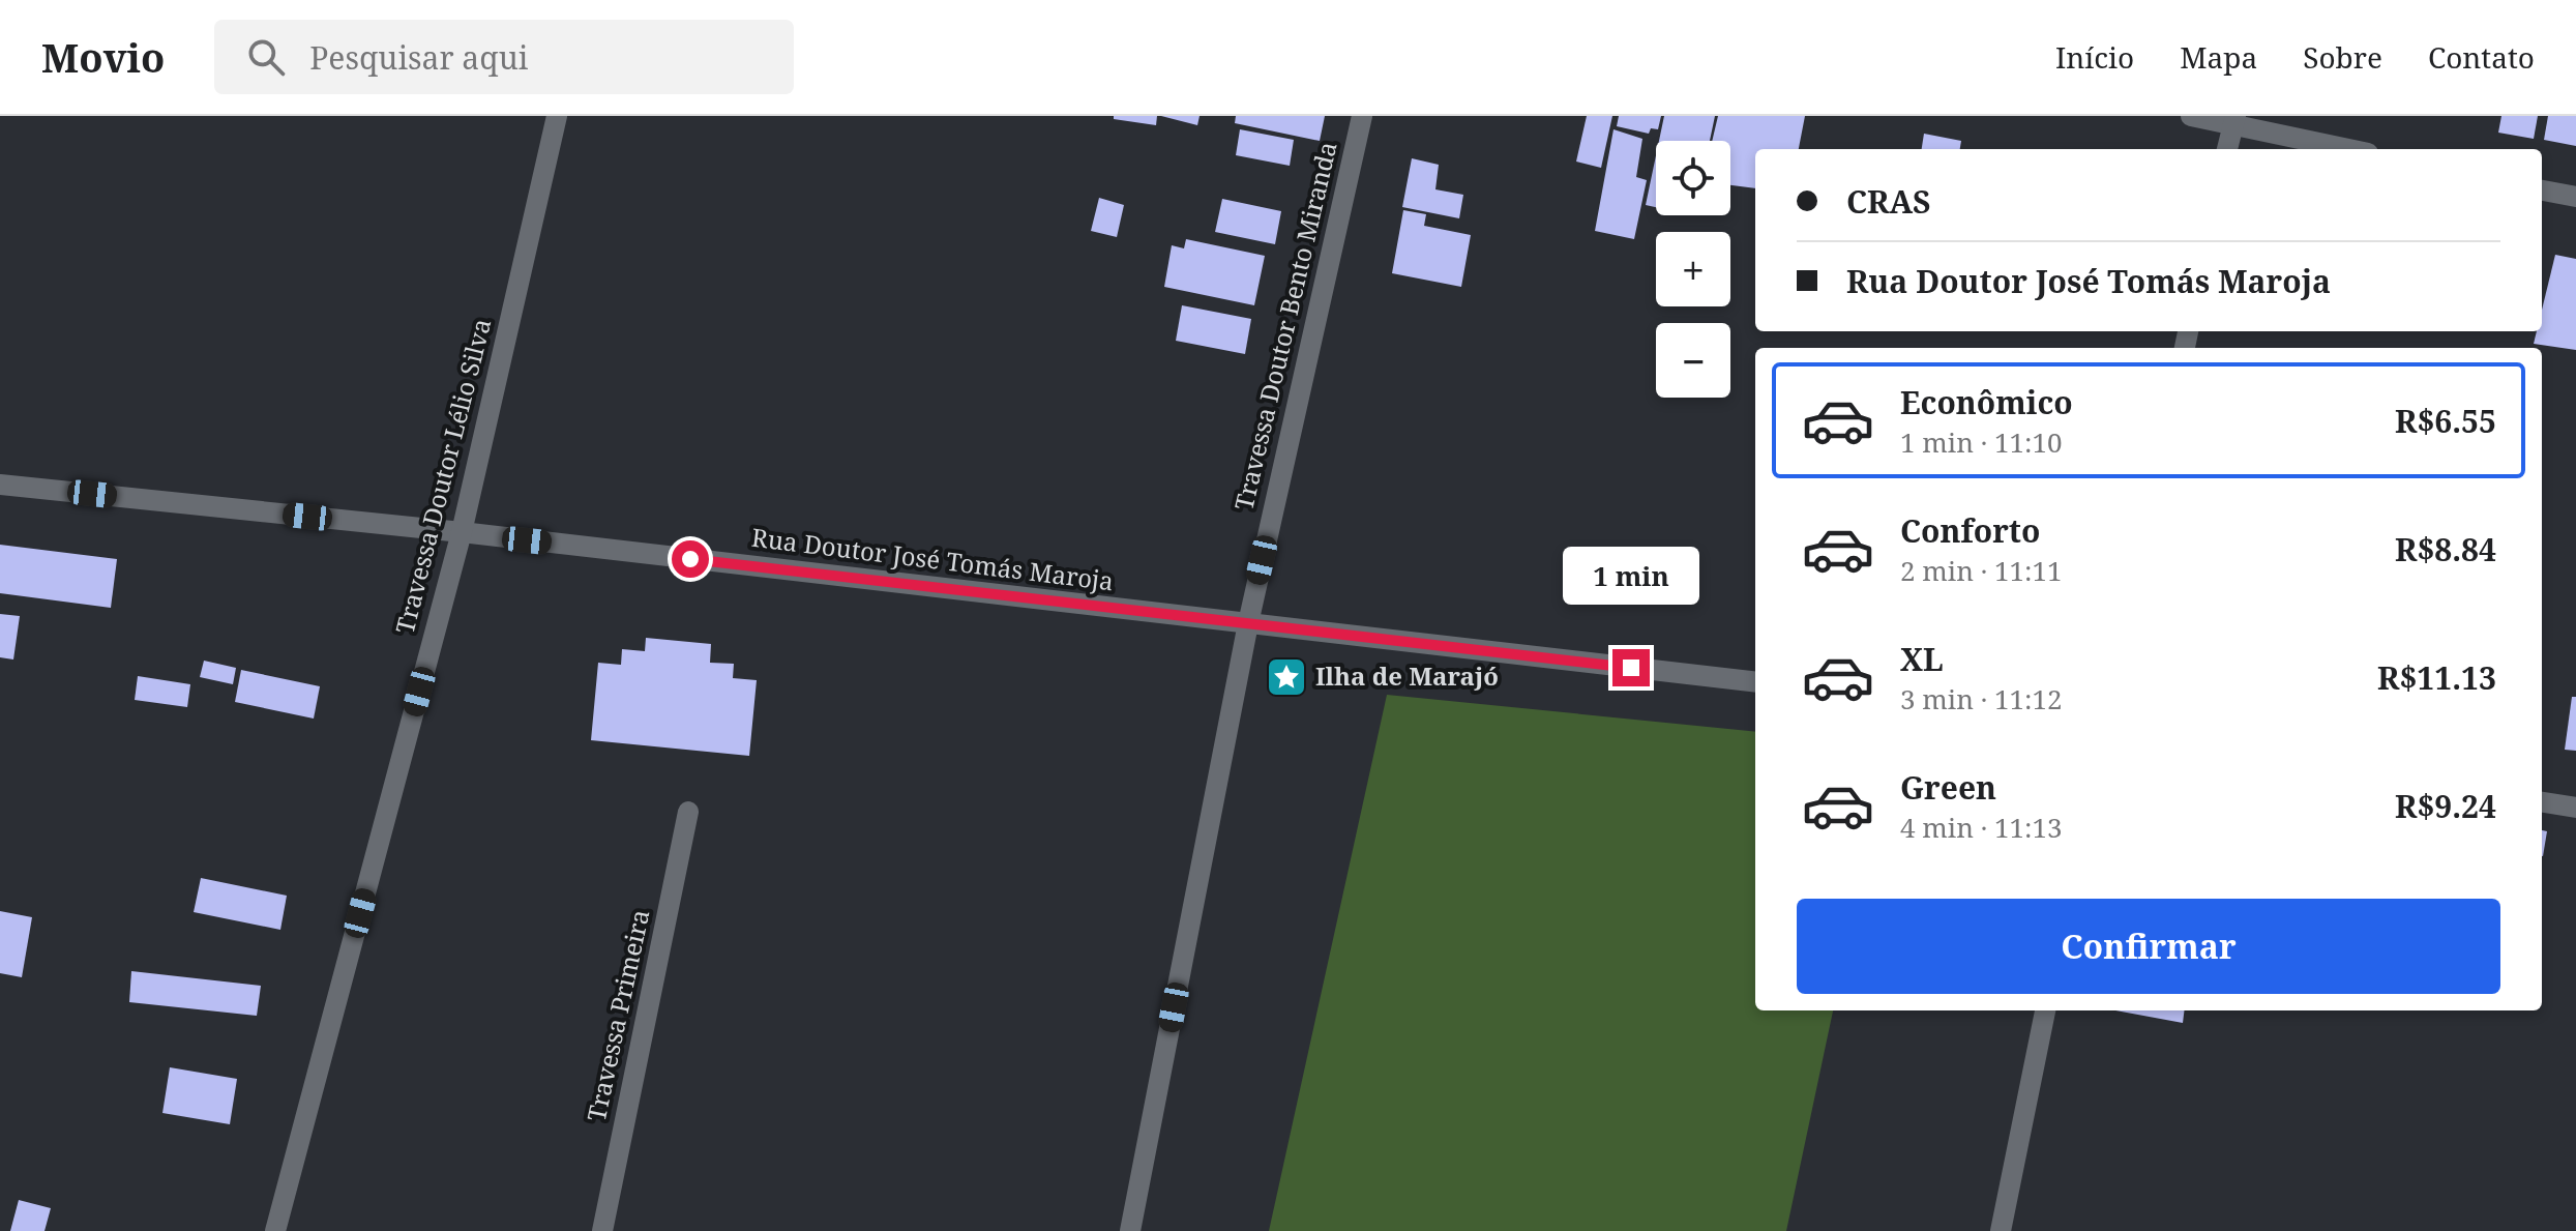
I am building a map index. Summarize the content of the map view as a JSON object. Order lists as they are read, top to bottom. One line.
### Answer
{"streets":{"street":["Travessa Doutor Bento Miranda","Travessa Doutor Lélio Silva","Rua Doutor José Tomás Maroja","Travessa Primeira"]},"crossings":[["Travessa Doutor Bento Miranda","Rua Doutor José Tomás Maroja"],["Travessa Doutor Lélio Silva","Rua Doutor José Tomás Maroja"]],"places":{"place":["Ilha de Marajó"]},"page":{"header":"Movio","search":"Pesquisar aqui","nav":["Início","Mapa","Sobre","Contato"],"map_buttons":["+","−"],"banner":["CRAS","Rua Doutor José Tomás Maroja"],"list":[{"name":"Econômico","note":"1 min · 11:10","value":"R$6.55"},{"name":"Conforto","note":"2 min · 11:11","value":"R$8.84"},{"name":"XL","note":"3 min · 11:12","value":"R$11.13"},{"name":"Green","note":"4 min · 11:13","value":"R$9.24"}],"bubble":"1 min","buttons":"Confirmar"}}
